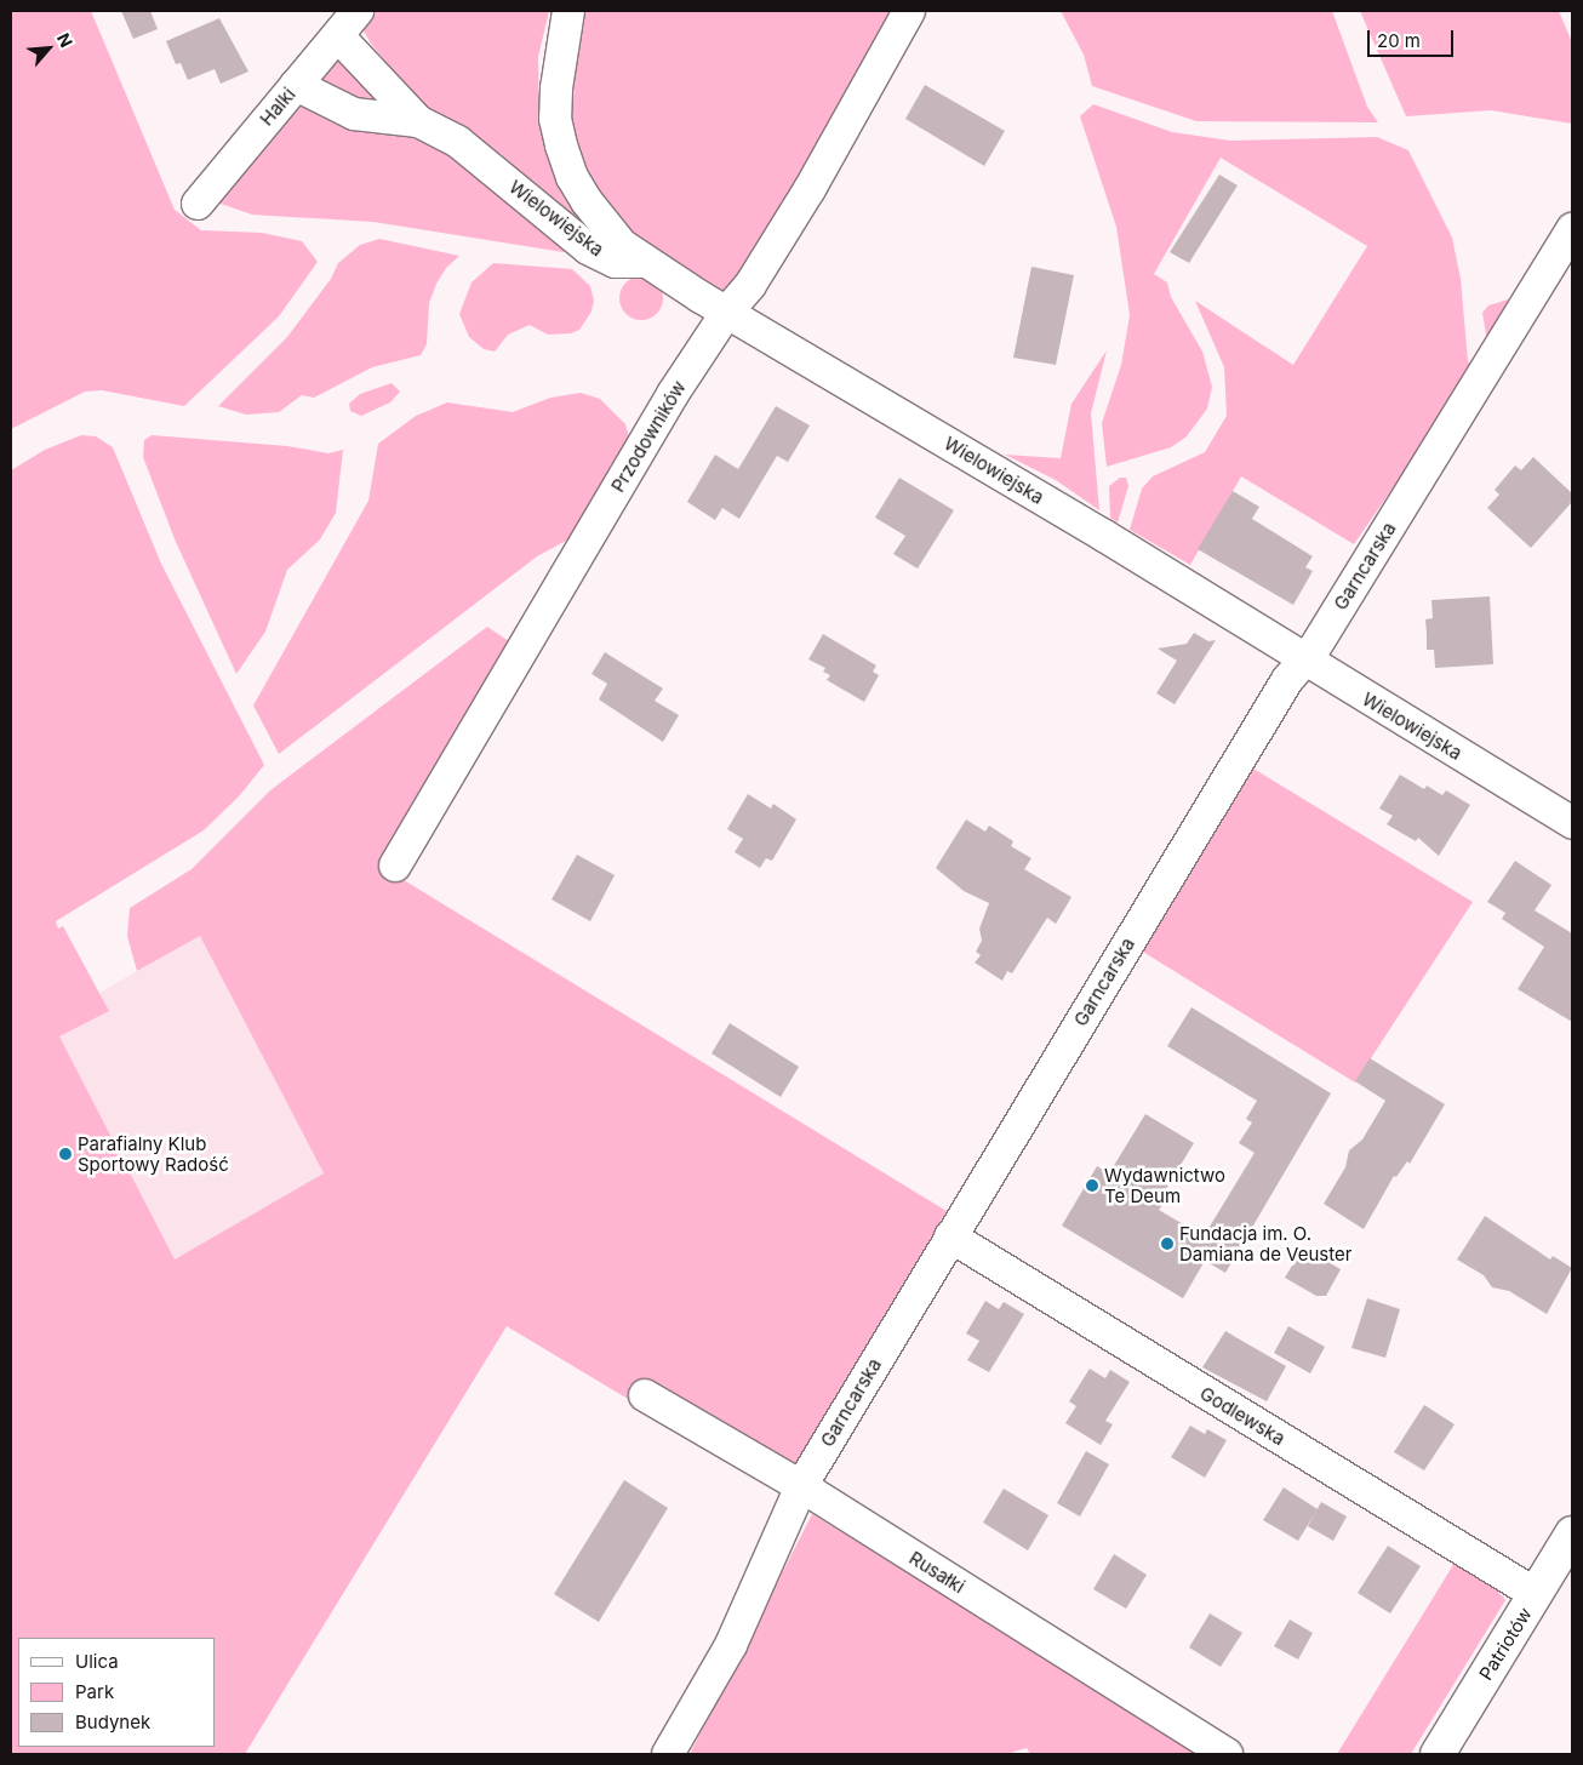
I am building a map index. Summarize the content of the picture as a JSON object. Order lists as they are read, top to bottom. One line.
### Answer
{"streets":{"main road":["Patriotów"],"street":["Halki","Wielowiejska","Przodowników","Garncarska","Godlewska","Rusałki"]},"crossings":[["Halki","Wielowiejska"],["Wielowiejska","Przodowników"],["Wielowiejska","Garncarska"],["Garncarska","Godlewska"],["Garncarska","Rusałki"],["Godlewska","Patriotów"]],"places":["Parafialny Klub Sportowy Radość","Wydawnictwo Te Deum","Fundacja im. O. Damiana de Veuster"],"legend":["Ulica","Park","Budynek"],"scale_bar":"20 m","north":"top right"}
